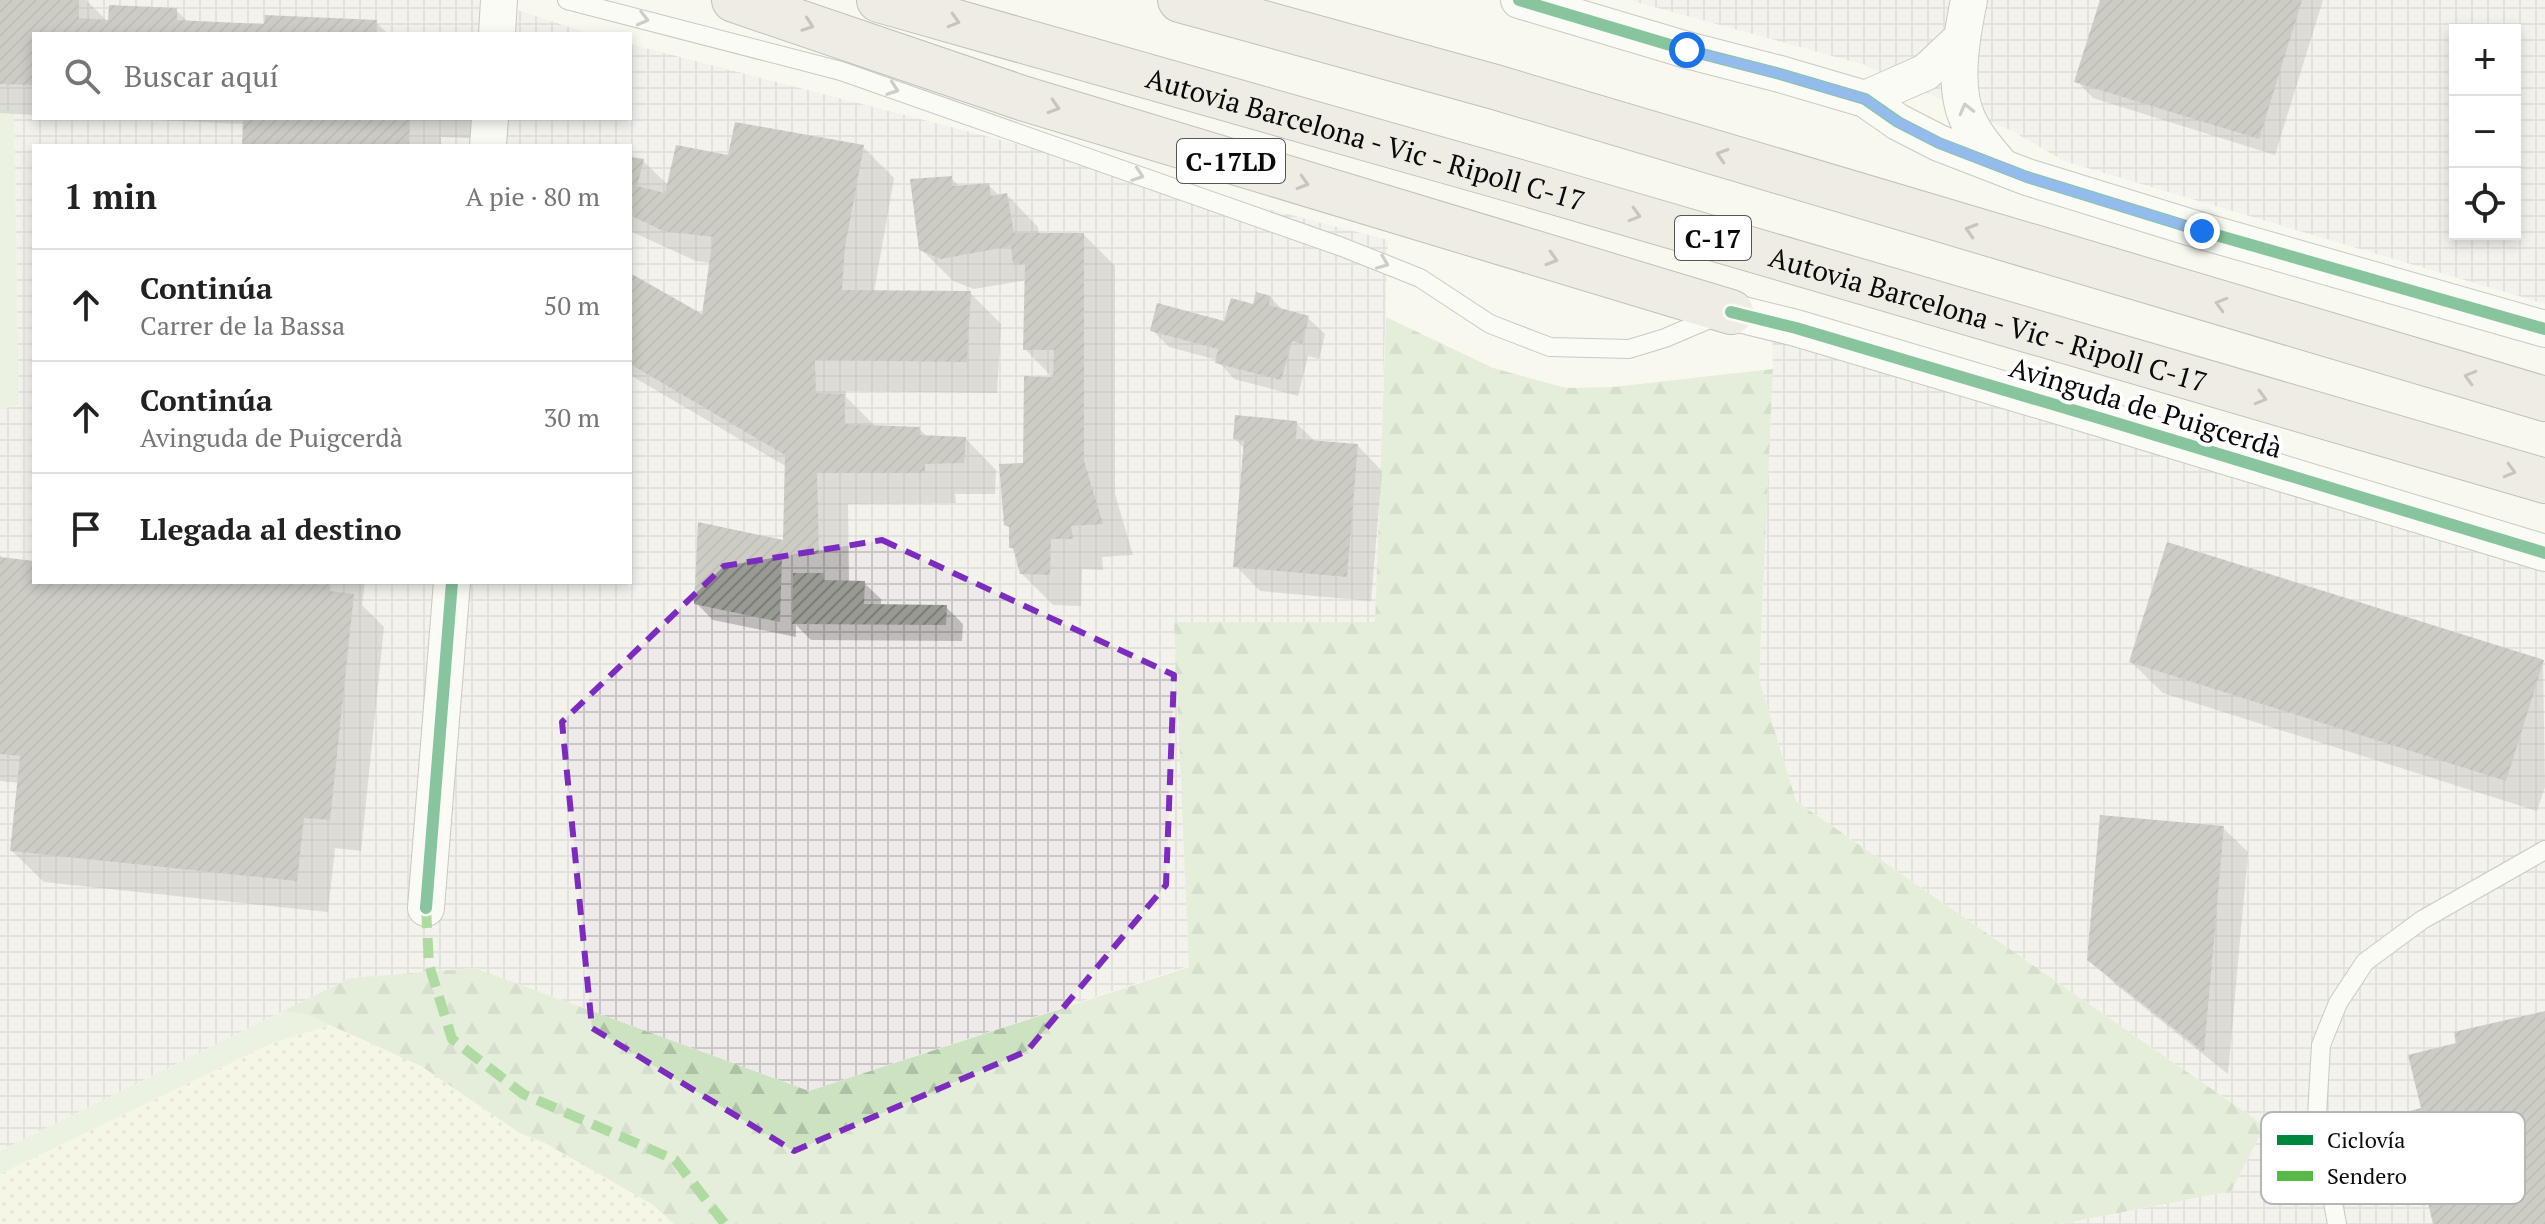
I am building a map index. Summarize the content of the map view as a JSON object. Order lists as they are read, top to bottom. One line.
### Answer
{"streets":{"highway":["Autovia Barcelona - Vic - Ripoll C-17","C-17LD","C-17"],"street":["Avinguda de Puigcerdà"]},"crossings":[["C-17LD","Avinguda de Puigcerdà"]],"legend":["Ciclovía","Sendero"],"page":{"map_buttons":["+","−"],"search":"Buscar aquí","heading":["1 min","A pie · 80 m"],"list":[["Continúa","Carrer de la Bassa","50 m"],["Continúa","Avinguda de Puigcerdà","30 m"],"Llegada al destino"]}}
